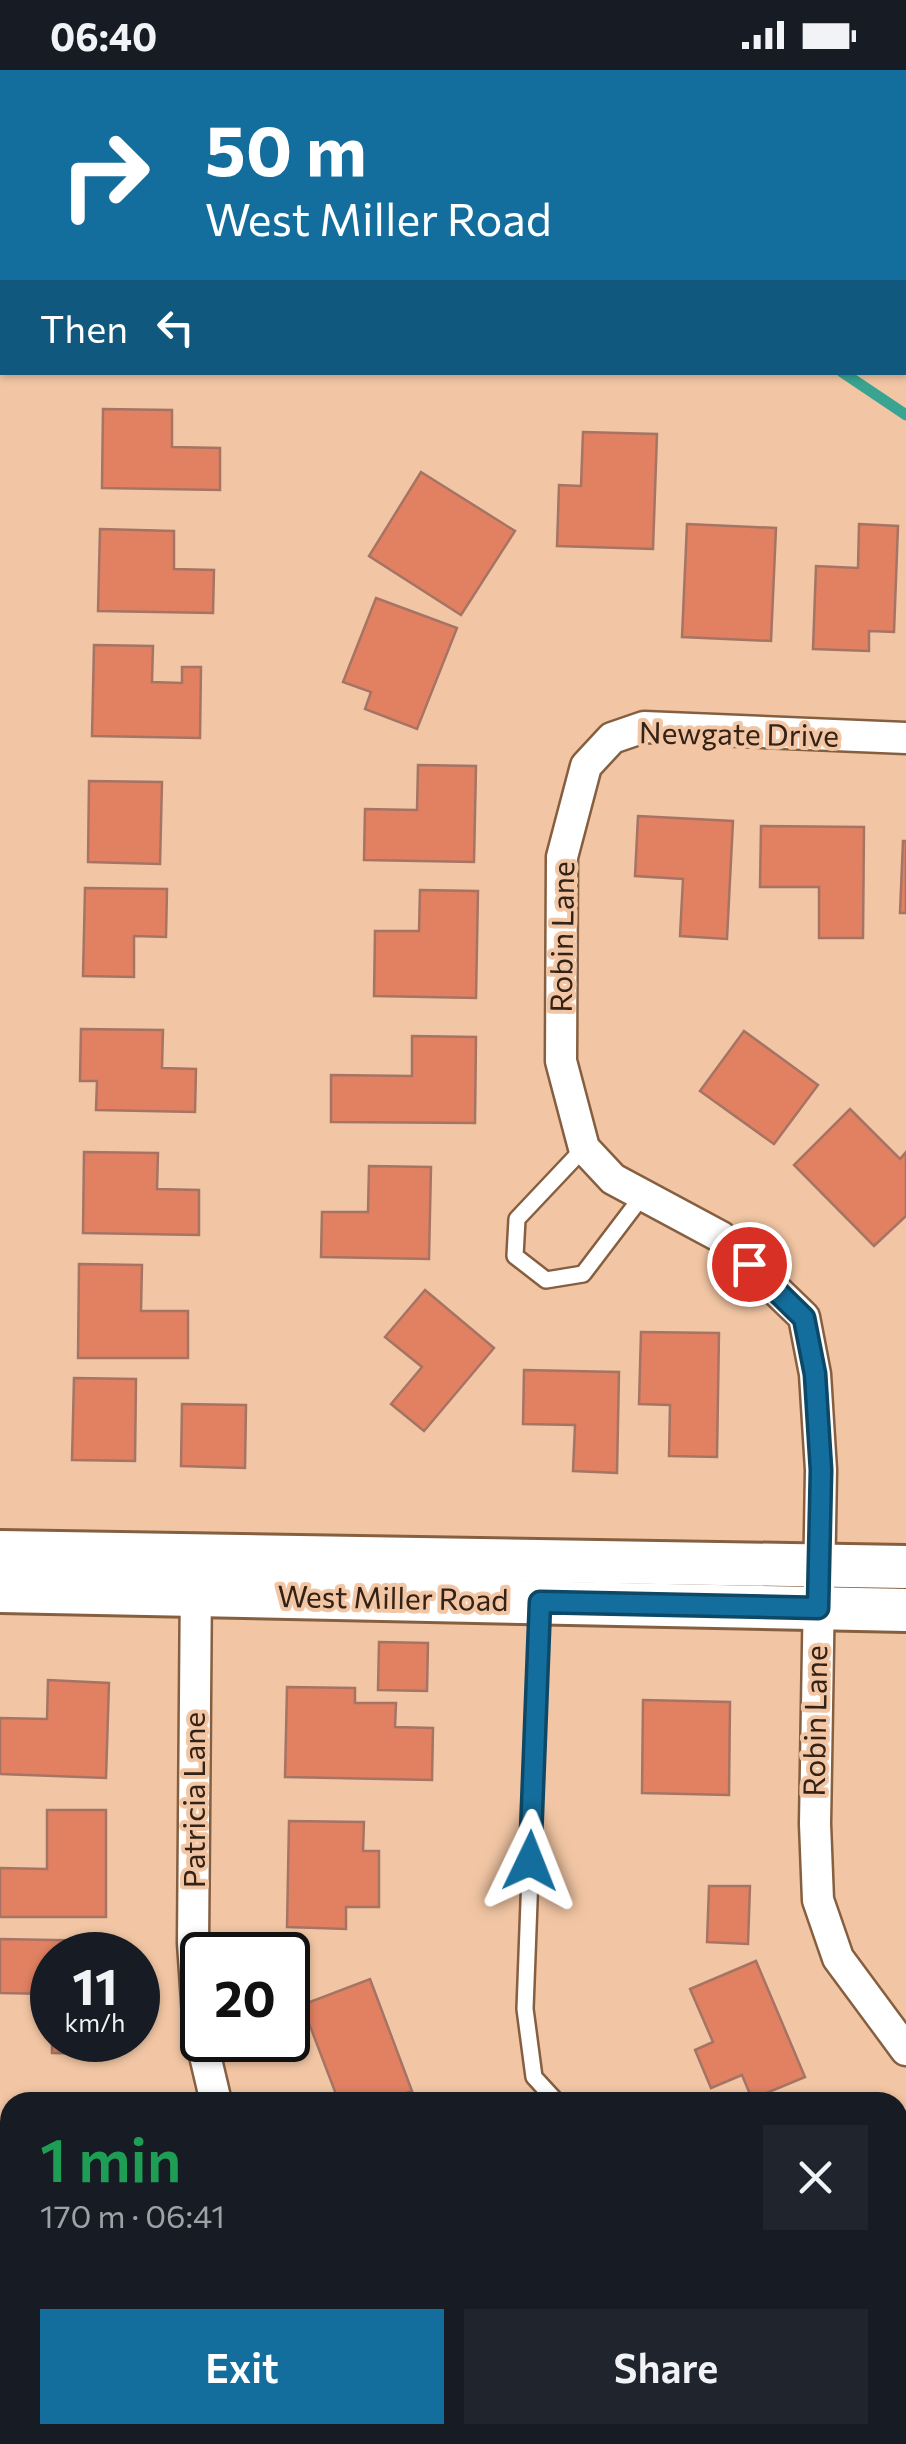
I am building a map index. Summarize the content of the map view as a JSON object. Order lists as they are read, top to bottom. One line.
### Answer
{"streets":{"main road":["West Miller Road"],"street":["Newgate Drive","Robin Lane","Patricia Lane"]},"crossings":[["Newgate Drive","Robin Lane"],["Robin Lane","West Miller Road"],["West Miller Road","Patricia Lane"]],"page":{"status":"06:40","turn":["50 m","West Miller Road"],"then":"Then","speed":"11 km/h","limit":"20","heading":["1 min","170 m · 06:41"],"buttons":["Exit","Share"]}}
